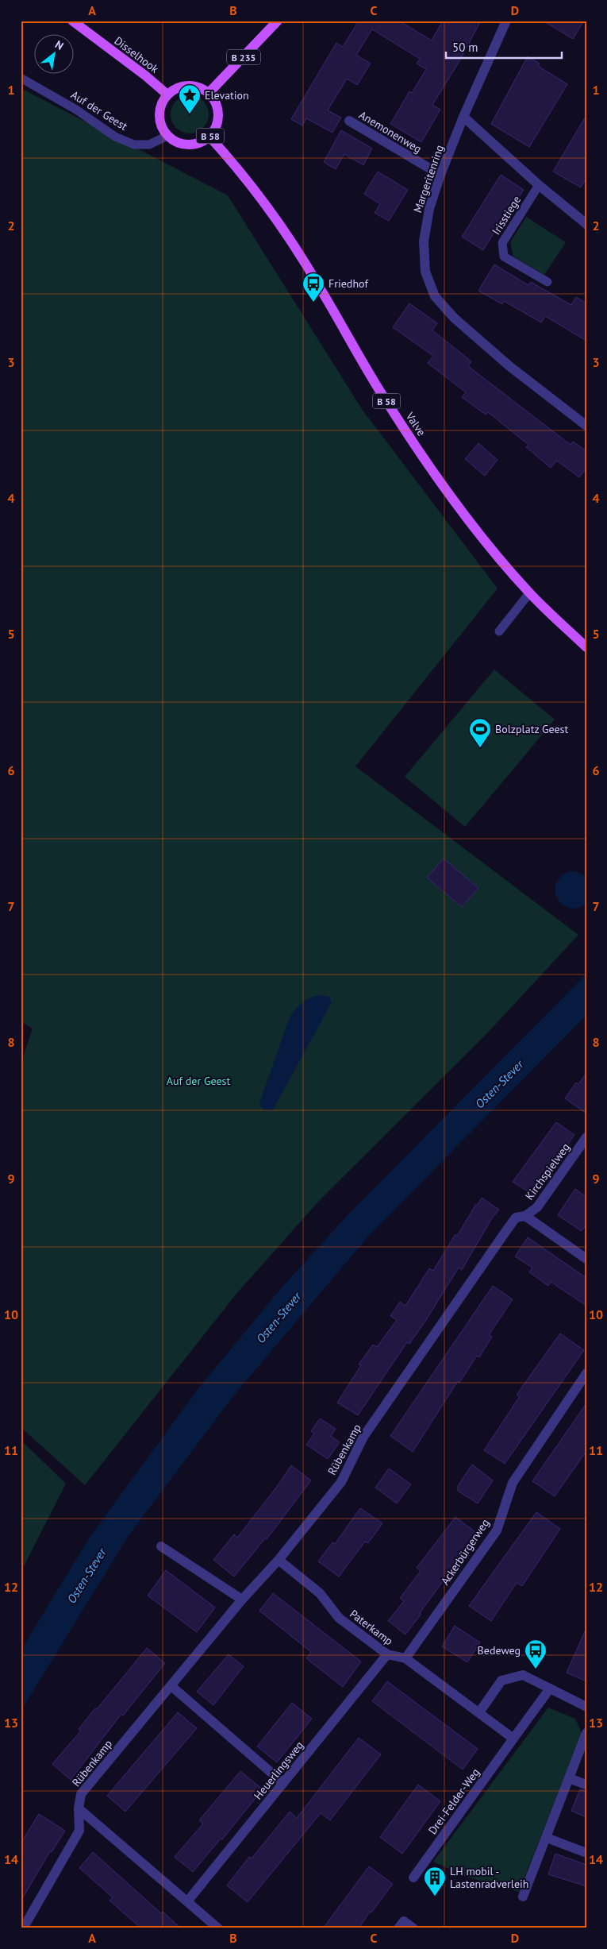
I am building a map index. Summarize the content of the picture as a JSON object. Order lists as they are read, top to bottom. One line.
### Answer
{"streets":{"main road":["Disselhook","B 235","B 58","Valve"],"street":["Anemonenweg","Margeritenring","Kirchspielweg","Rübenkamp","Ackerbürgerweg","Paterkamp","Heuerlingsweg","Drei-Felder-Weg"],"lane":["Auf der Geest","Irisstiege"]},"crossings":[["Disselhook","B 235"],["Disselhook","Auf der Geest"],["Disselhook","B 58"],["Disselhook","Valve"],["B 235","Auf der Geest"],["B 235","B 58"],["B 235","Valve"],["Auf der Geest","B 58"],["Auf der Geest","Valve"],["Anemonenweg","Margeritenring"],["B 58","Valve"],["Kirchspielweg","Rübenkamp"],["Rübenkamp","Paterkamp"],["Ackerbürgerweg","Paterkamp"],["Paterkamp","Heuerlingsweg"],["Paterkamp","Drei-Felder-Weg"]],"water":["Osten-Stever"],"parks":["Auf der Geest"],"places":{"place":["Elevation"],"bus stop":["Friedhof","Bedeweg"],"sports":["Bolzplatz Geest"],"building":["LH mobil - Lastenradverleih"]},"scale_bar":"50 m","north":"top right","grid":{"columns":["A","B","C","D"],"rows":["1","2","3","4","5","6","7","8","9","10","11","12","13","14"]}}
